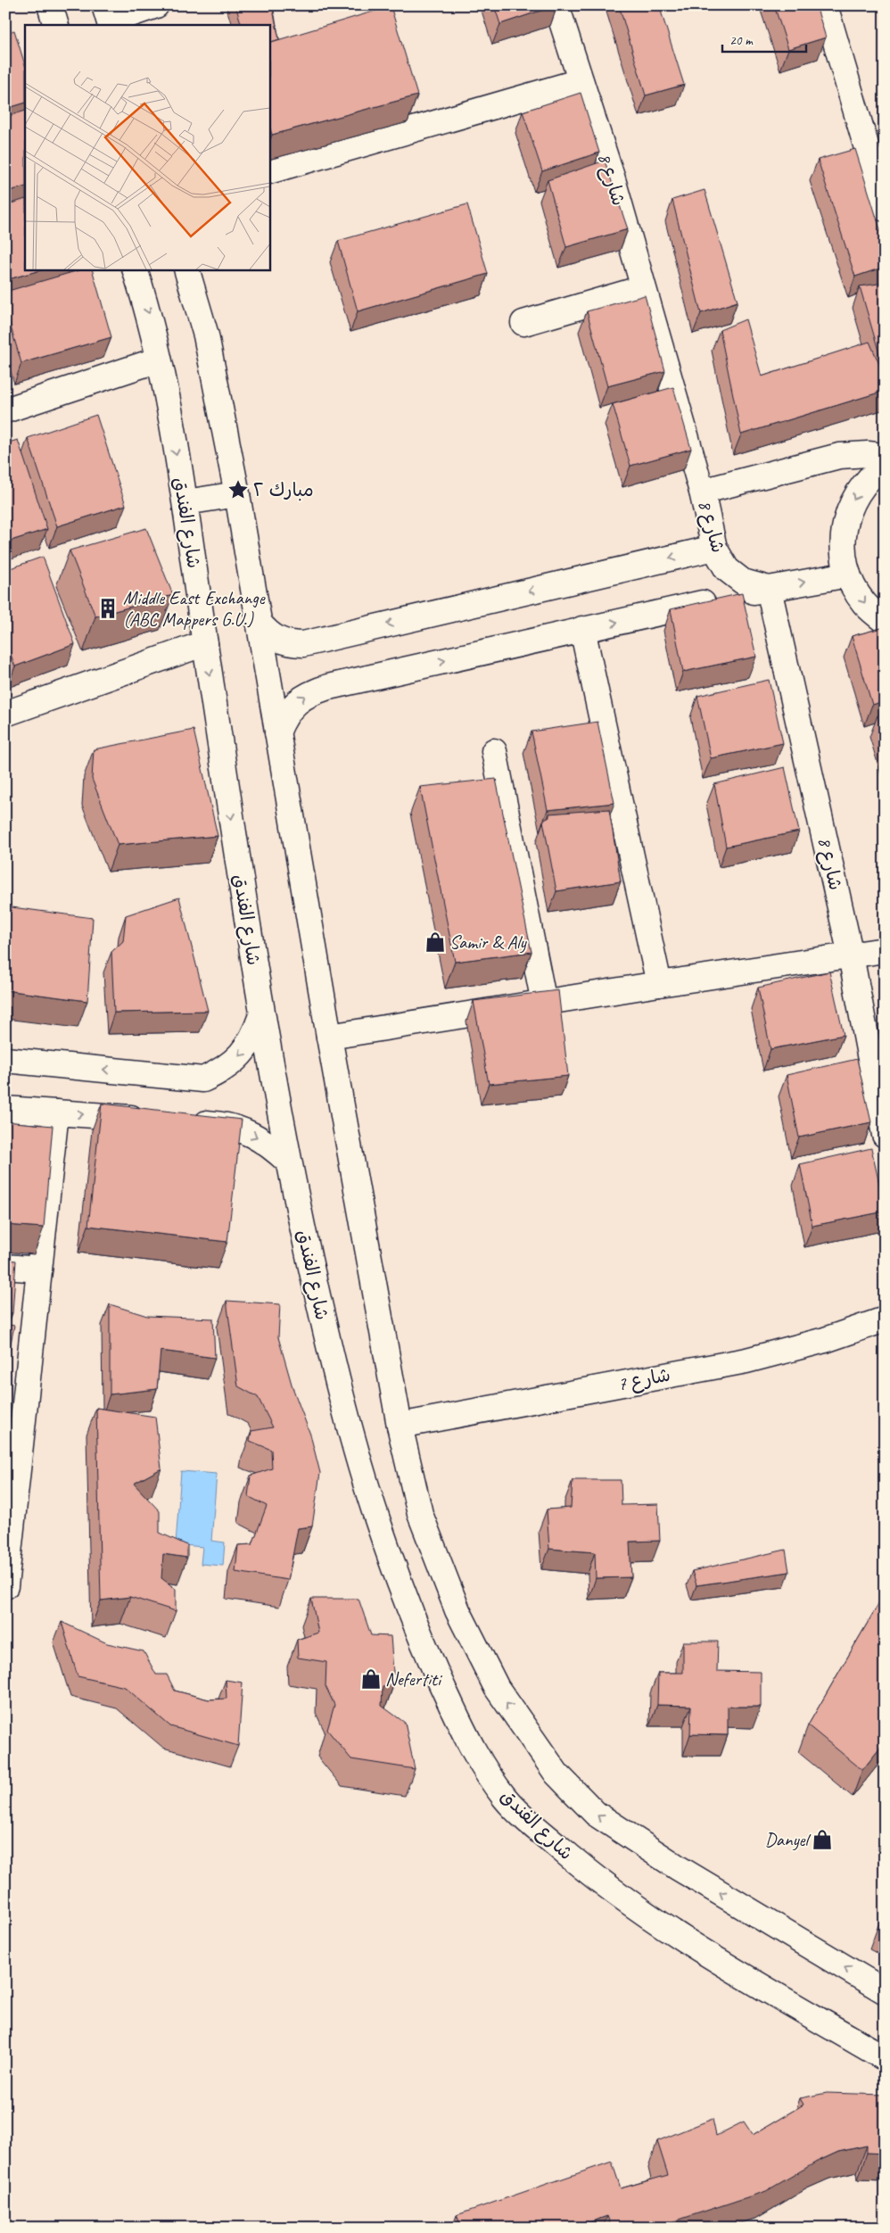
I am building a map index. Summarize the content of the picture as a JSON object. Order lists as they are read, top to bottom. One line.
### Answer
{"streets":{"street":["شارع 8","شارع الفندق","شارع 7"]},"places":{"place":["مبارك ٢"],"building":["Middle East Exchange (ABC Mappers G.U.)"],"shop":["Samir & Aly","Nefertiti","Danyel"]},"scale_bar":"20 m"}
